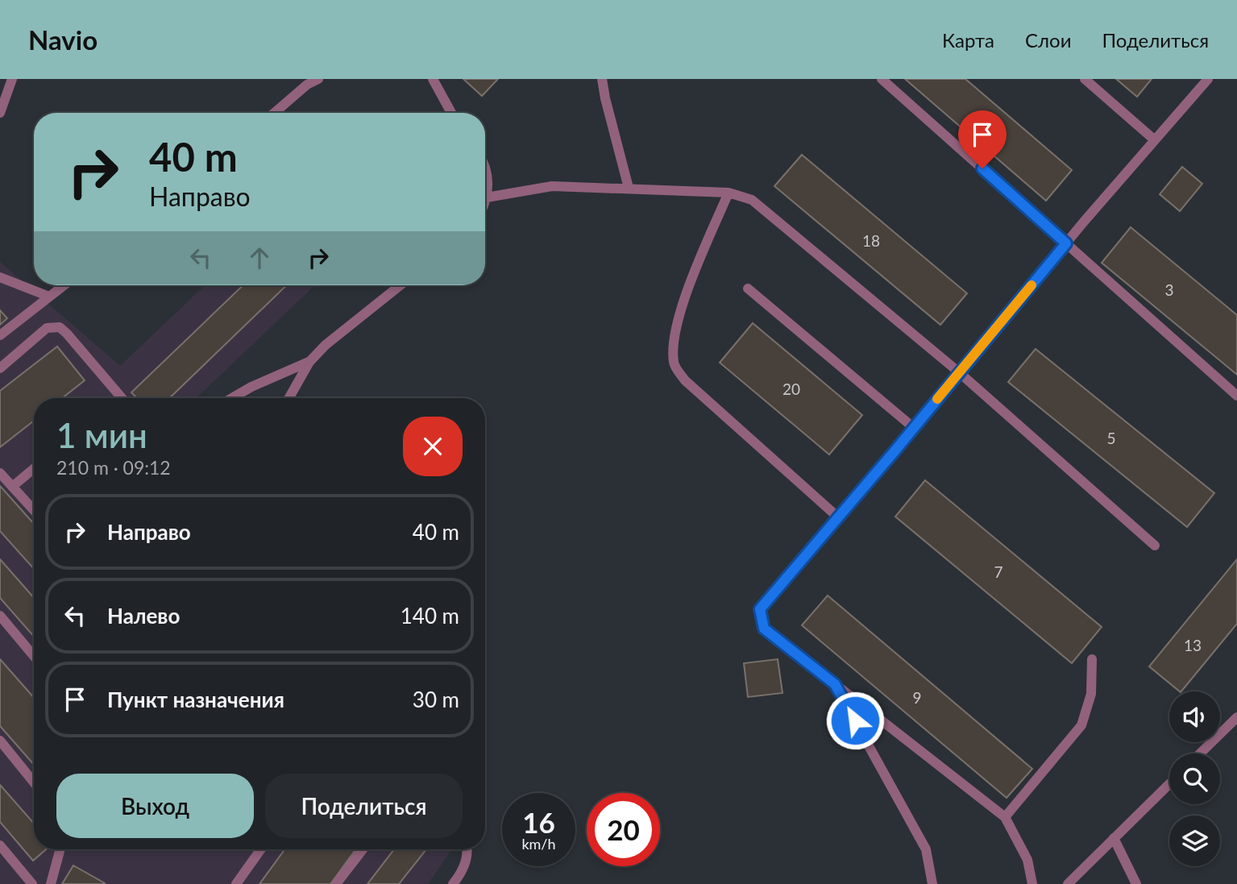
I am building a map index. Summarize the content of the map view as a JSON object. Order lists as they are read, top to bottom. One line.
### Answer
{"house_numbers":["18","3","20","5","7","13","9"],"page":{"header":"Navio","nav":["Карта","Слои","Поделиться"],"turn":["40 m","Направо"],"heading":["1 мин","210 m · 09:12"],"list":[{"name":"Направо","value":"40 m"},{"name":"Налево","value":"140 m"},{"name":"Пункт назначения","value":"30 m"}],"buttons":["Выход","Поделиться"],"speed":"16 km/h","limit":"20"}}
